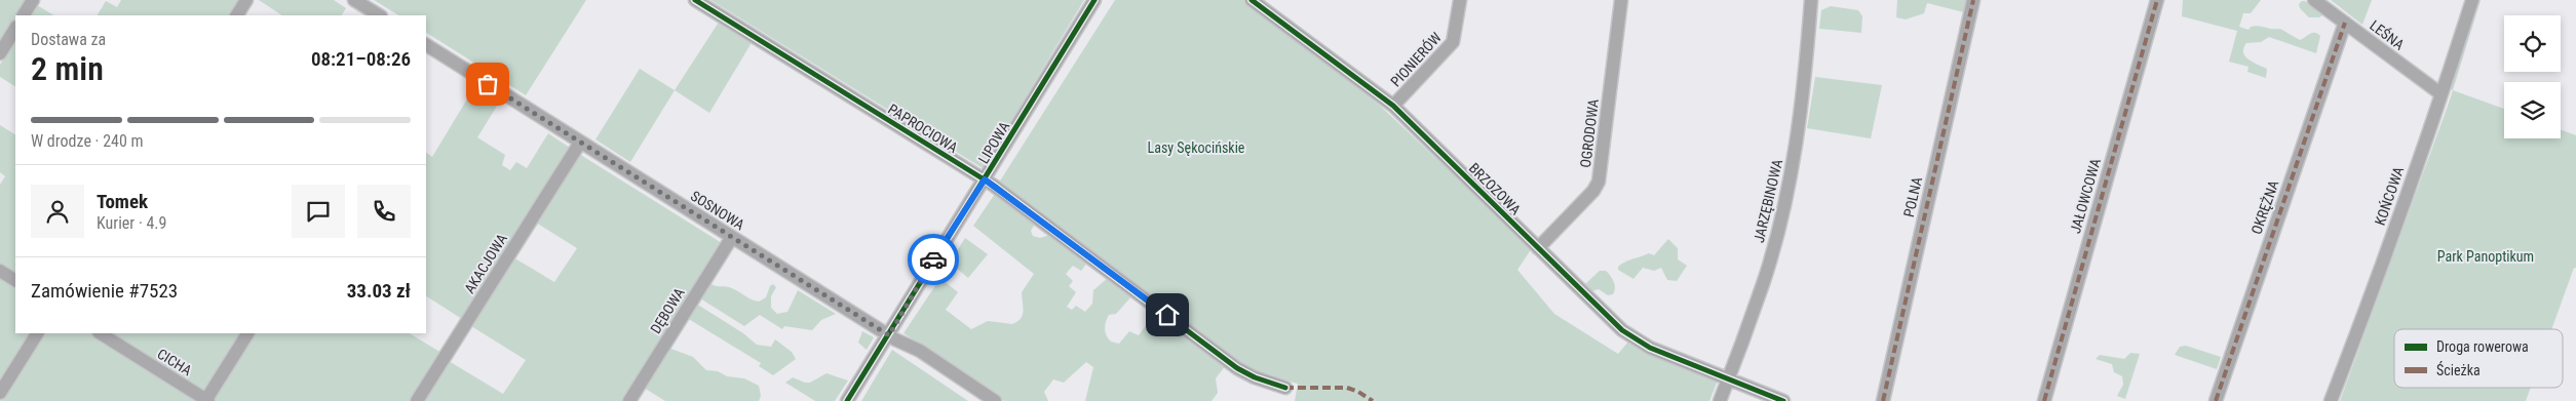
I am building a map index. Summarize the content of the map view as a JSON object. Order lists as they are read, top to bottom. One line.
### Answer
{"streets":{"street":["LEŚNA","PIONIERÓW","PAPROCIOWA","OGRODOWA","LIPOWA","BRZOZOWA","JAŁOWCOWA","KOŃCOWA","POLNA","JARZĘBINOWA","OKRĘŻNA","SOSNOWA","AKACJOWA","DĘBOWA","CICHA"]},"crossings":[["LEŚNA","KOŃCOWA"],["LEŚNA","OKRĘŻNA"],["PIONIERÓW","BRZOZOWA"],["PAPROCIOWA","LIPOWA"],["OGRODOWA","BRZOZOWA"],["LIPOWA","SOSNOWA"],["BRZOZOWA","JARZĘBINOWA"],["SOSNOWA","AKACJOWA"],["SOSNOWA","DĘBOWA"]],"parks":["Lasy Sękocińskie","Park Panoptikum"],"legend":["Droga rowerowa","Ścieżka"],"page":{"heading":["2 min","Dostawa za","08:21–08:26"],"panel":["Tomek","Kurier · 4.9","Zamówienie #7523","33.03 zł"],"bar":"W drodze · 240 m"}}
